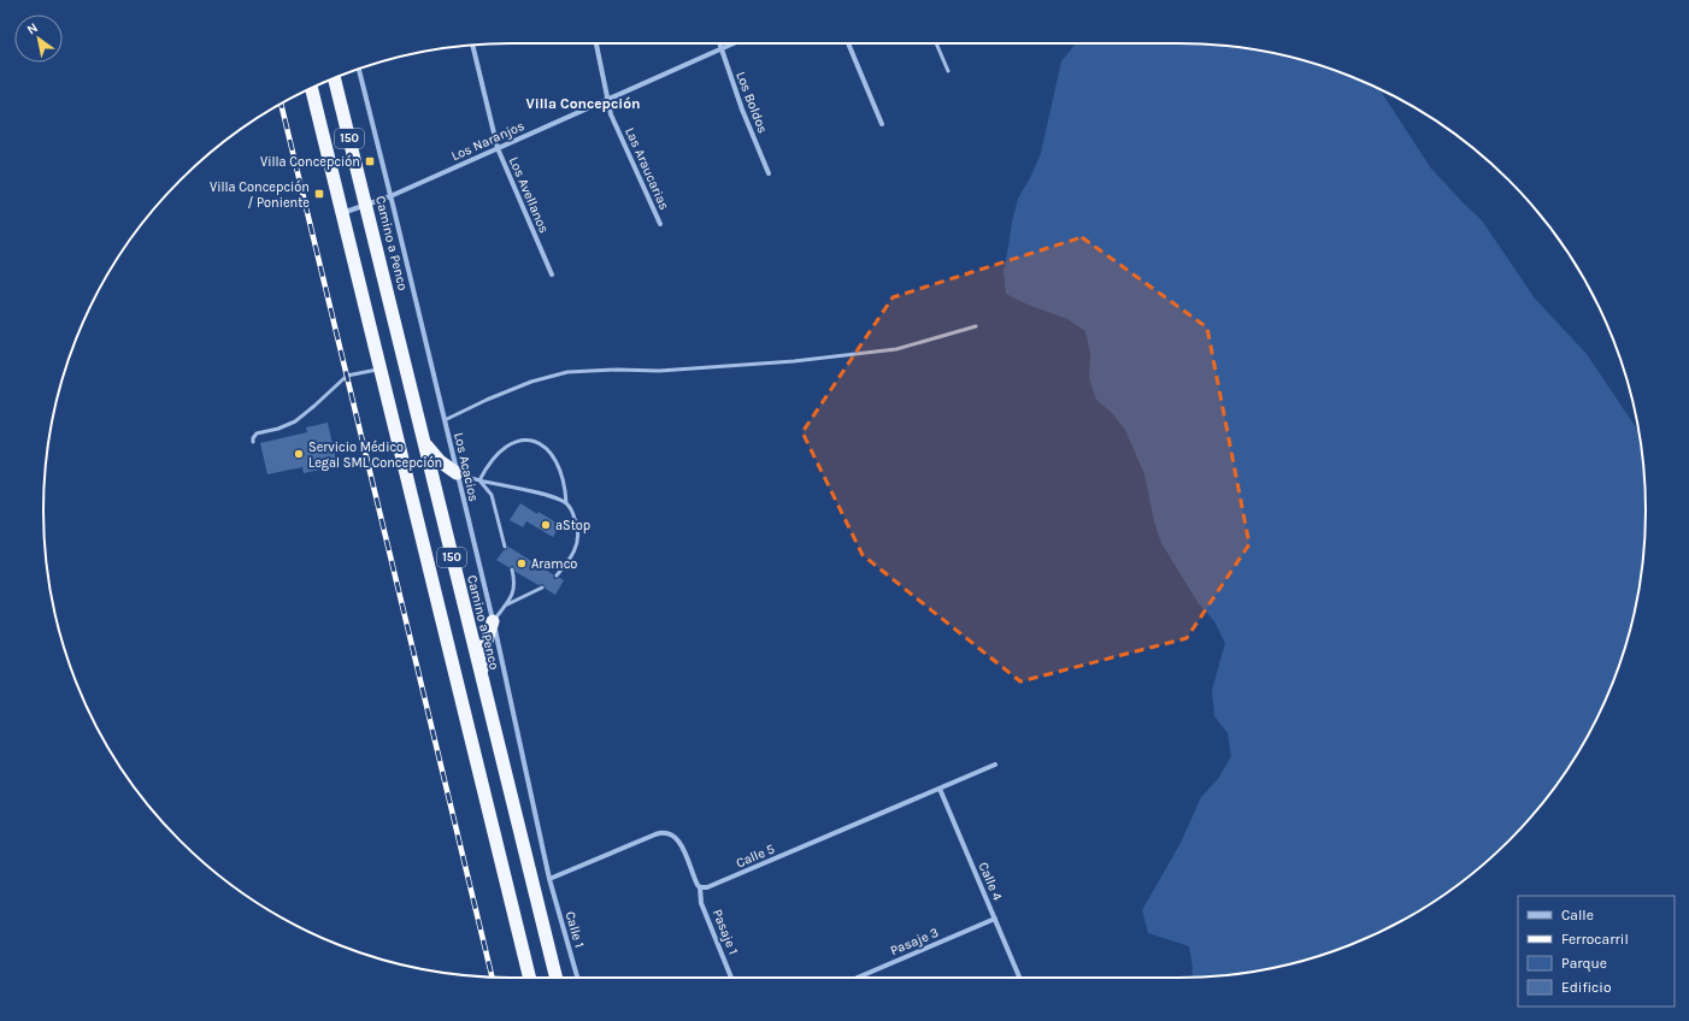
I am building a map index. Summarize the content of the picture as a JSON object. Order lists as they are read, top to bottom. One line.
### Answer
{"streets":{"highway":["150","Camino a Penco"],"street":["Los Boldos","Los Naranjos","Las Araucarias","Los Avellanos","Los Acacios","Calle 5","Calle 4","Calle 1","Pasaje 1","Pasaje 3"]},"crossings":[["Los Boldos","Los Naranjos"],["150","Los Naranjos"],["Los Naranjos","Las Araucarias"],["Los Naranjos","Los Avellanos"],["Los Naranjos","Camino a Penco"],["Los Naranjos","Los Acacios"],["Los Acacios","Calle 1"],["Calle 5","Calle 4"],["Calle 5","Pasaje 1"],["Calle 4","Pasaje 3"]],"districts":["Villa Concepción"],"places":{"transit":["Villa Concepción","Villa Concepción / Poniente"],"other":["Servicio Médico Legal SML Concepción","aStop","Aramco"]},"legend":["Calle","Ferrocarril","Parque","Edificio"],"north":"top left"}
